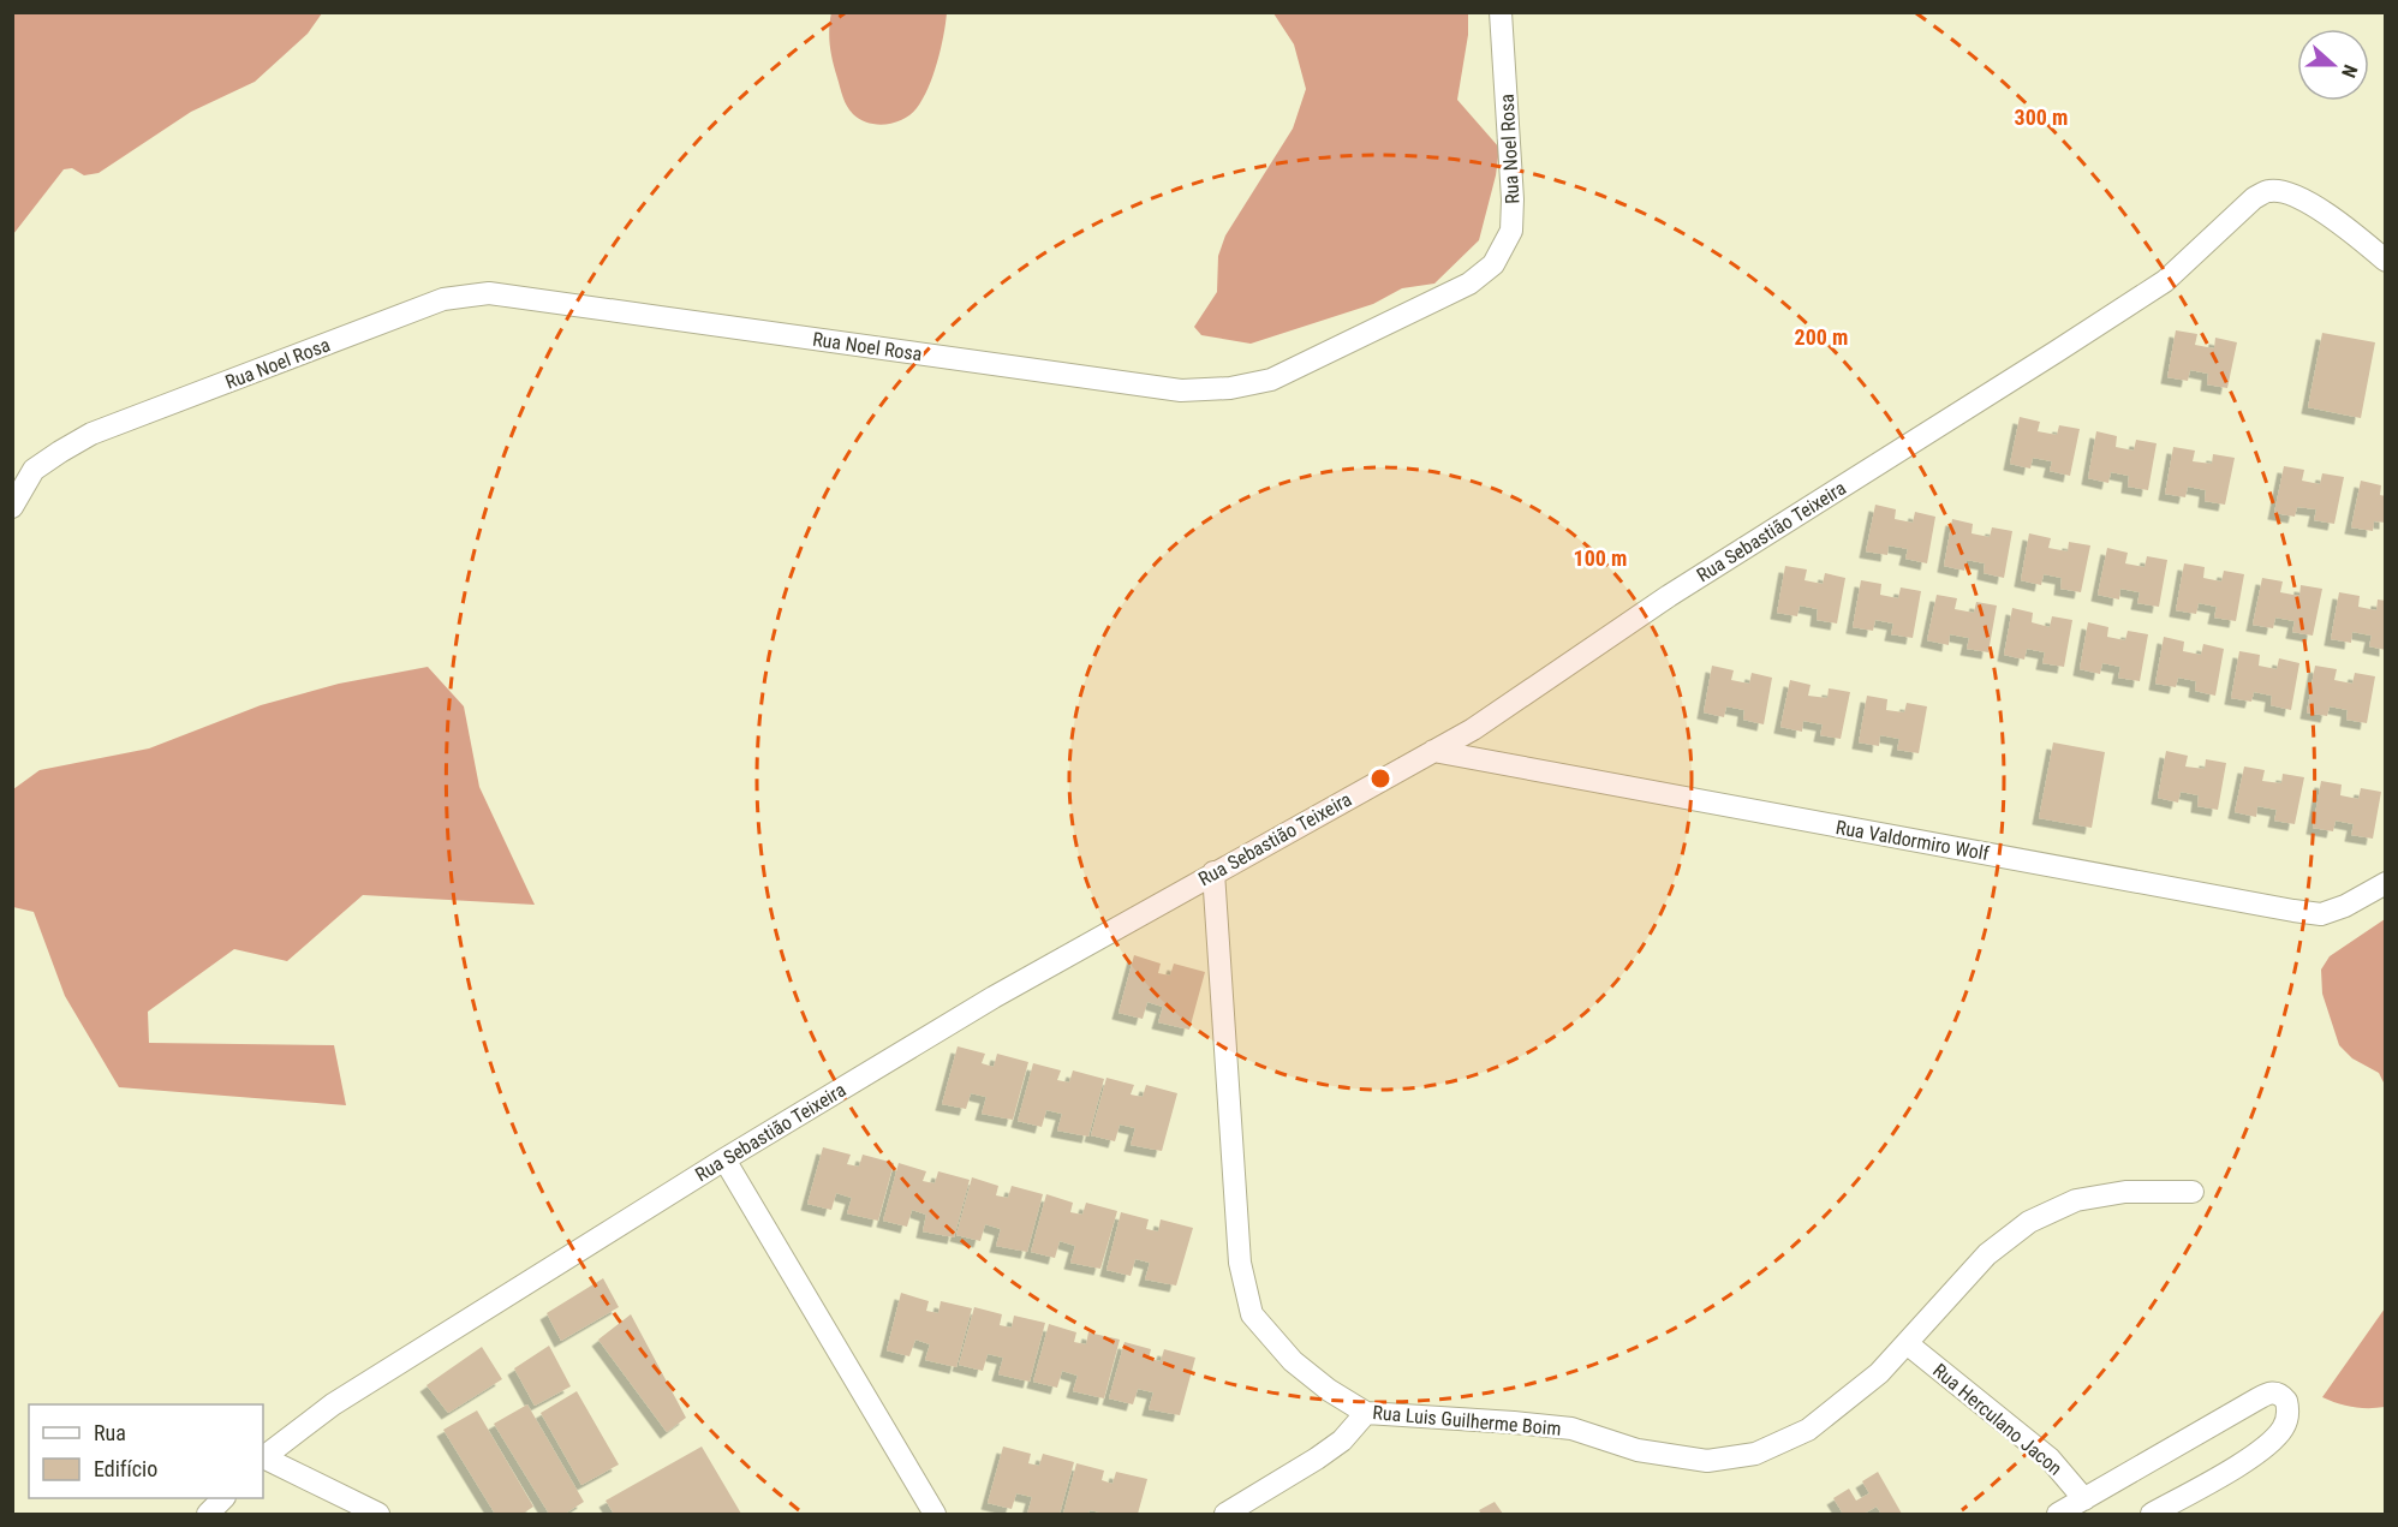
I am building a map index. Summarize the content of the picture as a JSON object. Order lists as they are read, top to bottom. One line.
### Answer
{"streets":{"street":["Rua Noel Rosa","Rua Sebastião Teixeira","Rua Valdormiro Wolf","Rua Herculano Jacon","Rua Luis Guilherme Boim"]},"crossings":[["Rua Sebastião Teixeira","Rua Valdormiro Wolf"],["Rua Sebastião Teixeira","Rua Luis Guilherme Boim"],["Rua Herculano Jacon","Rua Luis Guilherme Boim"]],"legend":["Rua","Edifício"],"north":"right","rings":["300 m","200 m","100 m"]}
